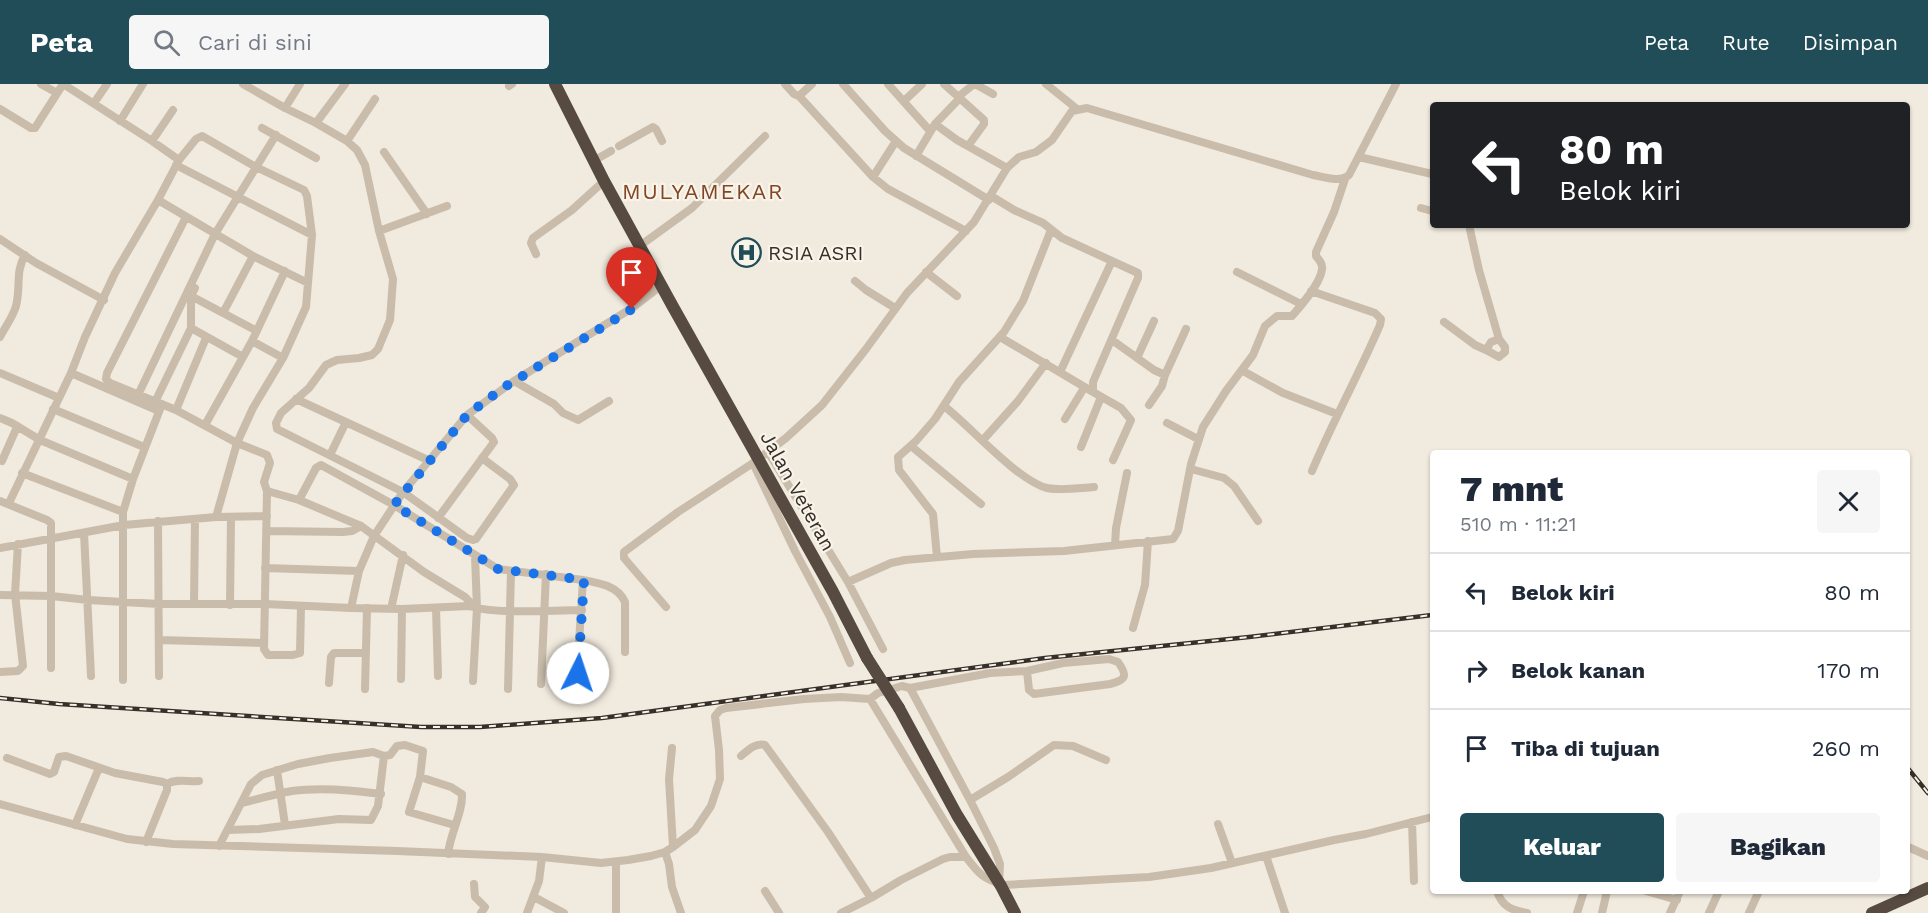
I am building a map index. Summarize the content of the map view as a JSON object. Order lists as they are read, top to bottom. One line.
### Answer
{"streets":{"highway":["Jalan Veteran"]},"districts":["MULYAMEKAR"],"places":{"hospital":["RSIA ASRI"]},"page":{"header":"Peta","search":"Cari di sini","nav":["Peta","Rute","Disimpan"],"turn":["80 m","Belok kiri"],"heading":["7 mnt","510 m · 11:21"],"list":[{"name":"Belok kiri","value":"80 m"},{"name":"Belok kanan","value":"170 m"},{"name":"Tiba di tujuan","value":"260 m"}],"buttons":["Keluar","Bagikan"]}}
